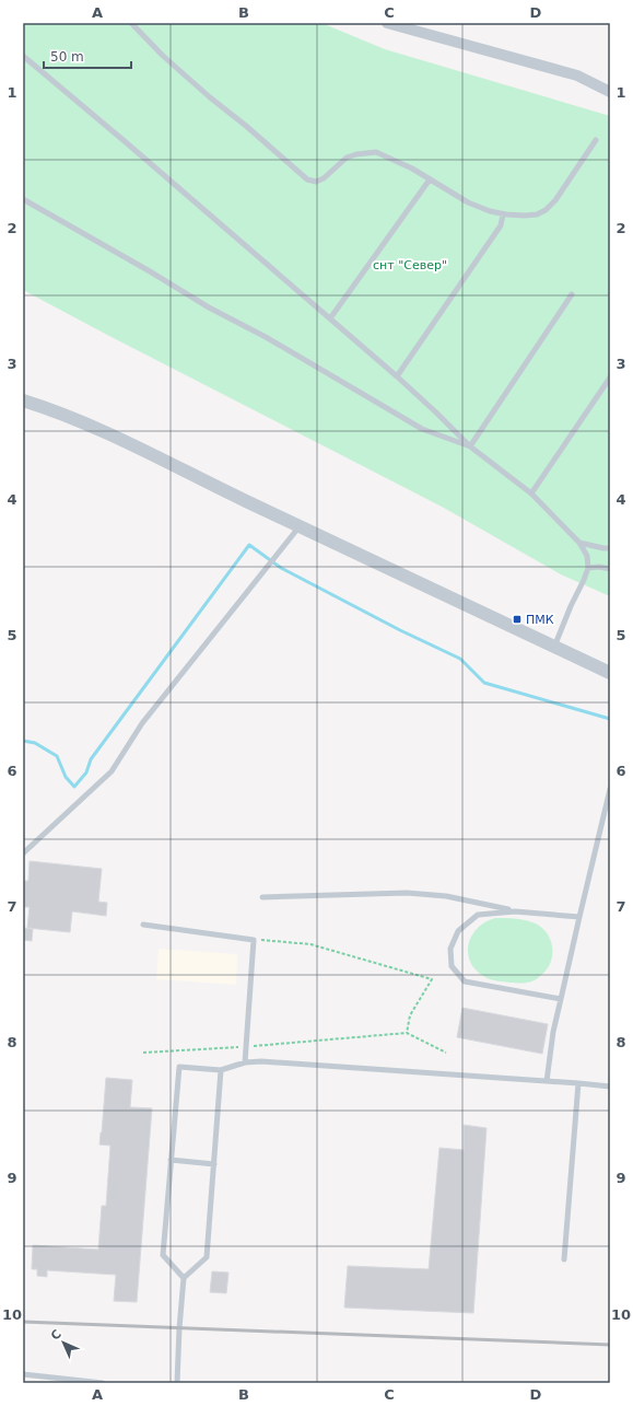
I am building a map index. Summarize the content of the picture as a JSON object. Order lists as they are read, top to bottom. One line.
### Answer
{"parks":["снт \"Север\""],"places":{"transit":["ПМК"]},"scale_bar":"50 m","north":"top left","grid":{"columns":["A","B","C","D"],"rows":["1","2","3","4","5","6","7","8","9","10"]}}
